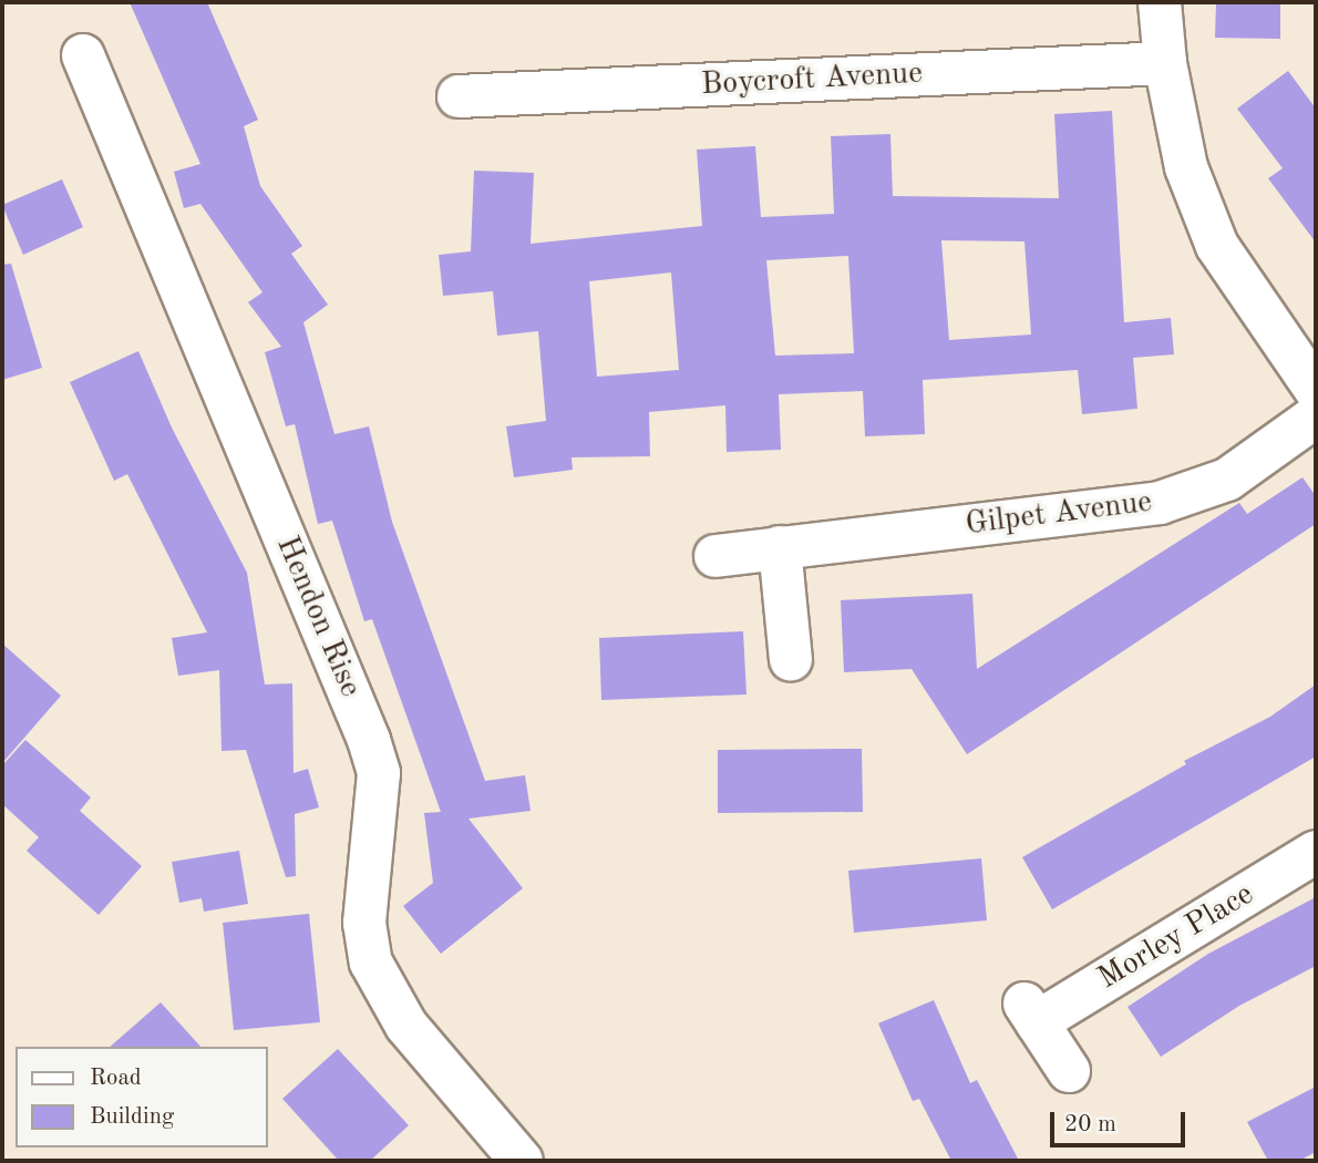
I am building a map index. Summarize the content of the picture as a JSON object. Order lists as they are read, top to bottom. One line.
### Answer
{"streets":{"street":["Boycroft Avenue","Gilpet Avenue","Hendon Rise","Morley Place"]},"legend":["Road","Building"],"scale_bar":"20 m"}
